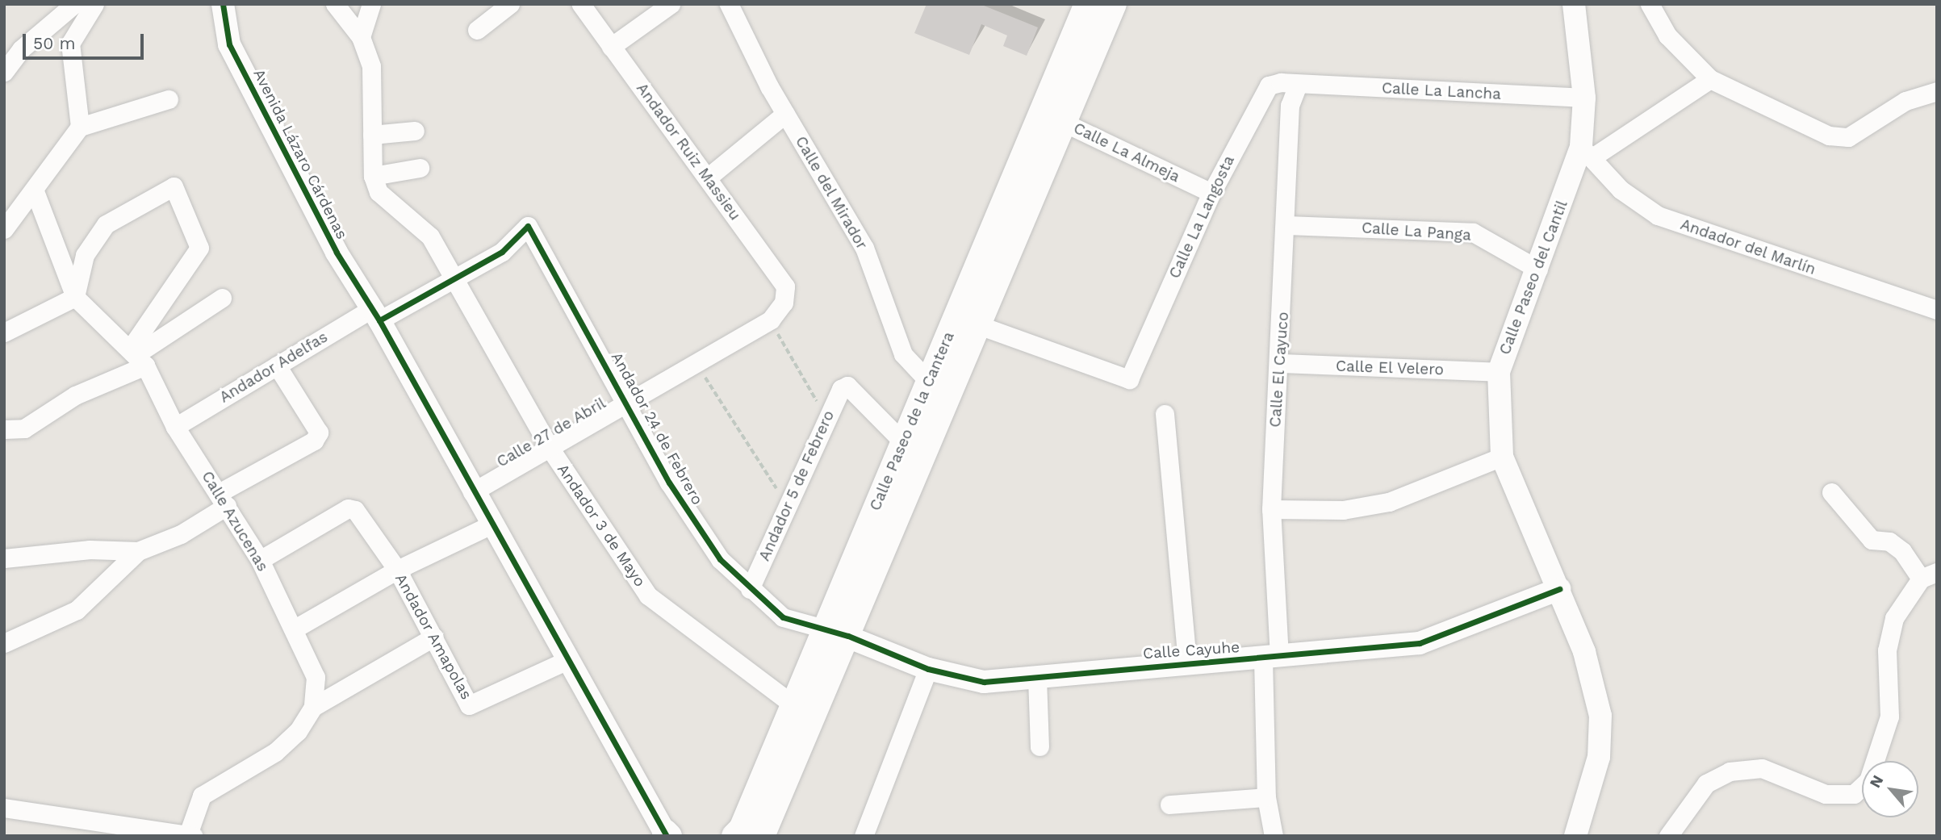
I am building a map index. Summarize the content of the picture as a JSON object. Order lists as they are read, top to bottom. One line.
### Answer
{"streets":{"main road":["Calle Paseo de la Cantera"],"street":["Calle La Lancha","Andador Ruiz Massieu","Calle La Almeja","Avenida Lázaro Cárdenas","Calle del Mirador","Calle La Langosta","Calle La Panga","Andador del Marlín","Calle Paseo del Cantil","Andador Adelfas","Calle El Velero","Calle El Cayuco","Andador 24 de Febrero","Calle 27 de Abril","Andador 5 de Febrero","Calle Azucenas","Andador 3 de Mayo","Andador Amapolas","Calle Cayuhe"]},"crossings":[["Calle La Lancha","Calle La Langosta"],["Calle La Lancha","Calle Paseo del Cantil"],["Calle La Lancha","Calle El Cayuco"],["Andador Ruiz Massieu","Calle 27 de Abril"],["Calle La Almeja","Calle La Langosta"],["Calle La Almeja","Calle Paseo de la Cantera"],["Avenida Lázaro Cárdenas","Andador Adelfas"],["Avenida Lázaro Cárdenas","Calle 27 de Abril"],["Avenida Lázaro Cárdenas","Andador Amapolas"],["Calle del Mirador","Calle Paseo de la Cantera"],["Calle La Langosta","Calle El Cayuco"],["Calle La Langosta","Calle Paseo de la Cantera"],["Calle La Panga","Calle Paseo del Cantil"],["Calle La Panga","Calle El Cayuco"],["Andador del Marlín","Calle Paseo del Cantil"],["Calle Paseo del Cantil","Calle El Velero"],["Calle Paseo del Cantil","Calle Cayuhe"],["Andador Adelfas","Andador 24 de Febrero"],["Andador Adelfas","Calle Azucenas"],["Andador Adelfas","Andador 3 de Mayo"],["Calle El Velero","Calle El Cayuco"],["Calle El Cayuco","Calle Cayuhe"],["Calle Paseo de la Cantera","Andador 24 de Febrero"],["Calle Paseo de la Cantera","Andador 5 de Febrero"],["Calle Paseo de la Cantera","Andador 3 de Mayo"],["Calle Paseo de la Cantera","Calle Cayuhe"],["Andador 24 de Febrero","Calle 27 de Abril"],["Andador 24 de Febrero","Andador 5 de Febrero"],["Andador 24 de Febrero","Calle Cayuhe"],["Calle 27 de Abril","Andador 3 de Mayo"],["Calle Azucenas","Andador Amapolas"]],"scale_bar":"50 m","north":"top left"}
